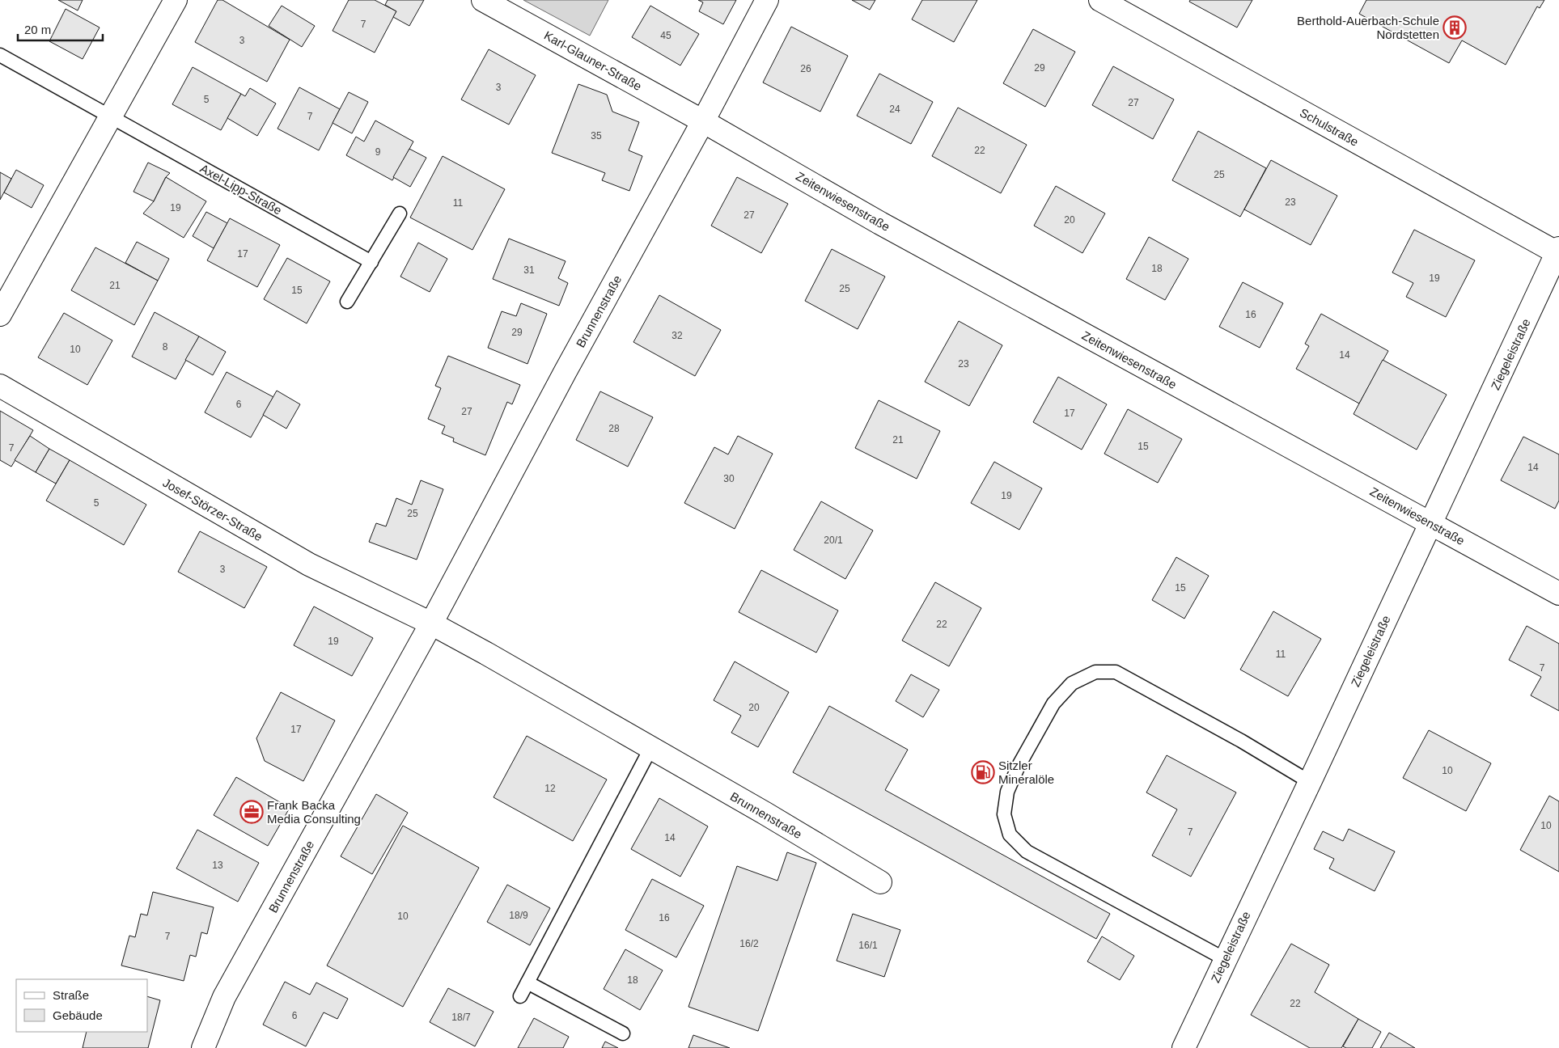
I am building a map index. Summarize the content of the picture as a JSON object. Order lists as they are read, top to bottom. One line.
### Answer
{"streets":{"street":["Karl-Glauner-Straße","Schulstraße","Zeitenwiesenstraße","Brunnenstraße","Ziegeleistraße","Josef-Störzer-Straße"],"lane":["Axel-Lipp-Straße"]},"crossings":[["Karl-Glauner-Straße","Zeitenwiesenstraße"],["Karl-Glauner-Straße","Brunnenstraße"],["Schulstraße","Ziegeleistraße"],["Zeitenwiesenstraße","Brunnenstraße"],["Zeitenwiesenstraße","Ziegeleistraße"],["Brunnenstraße","Josef-Störzer-Straße"]],"places":{"building":["Berthold-Auerbach-Schule Nordstetten"],"fuel station":["Sitzler Mineralöle"],"office":["Frank Backa Media Consulting"]},"house_numbers":["7","45","3","29","26","3","5","27","24","7","35","22","9","25","23","11","19","27","20","17","18","31","19","21","25","15","16","29","32","8","10","14","23","6","27","17","28","21","15","7","14","30","19","5","25","20/1","3","15","22","19","11","7","20","17","10","12","10","7","14","13","18/9","10","16","7","16/2","16/1","18","22","6","18/7"],"legend":["Straße","Gebäude"],"scale_bar":"20 m"}
